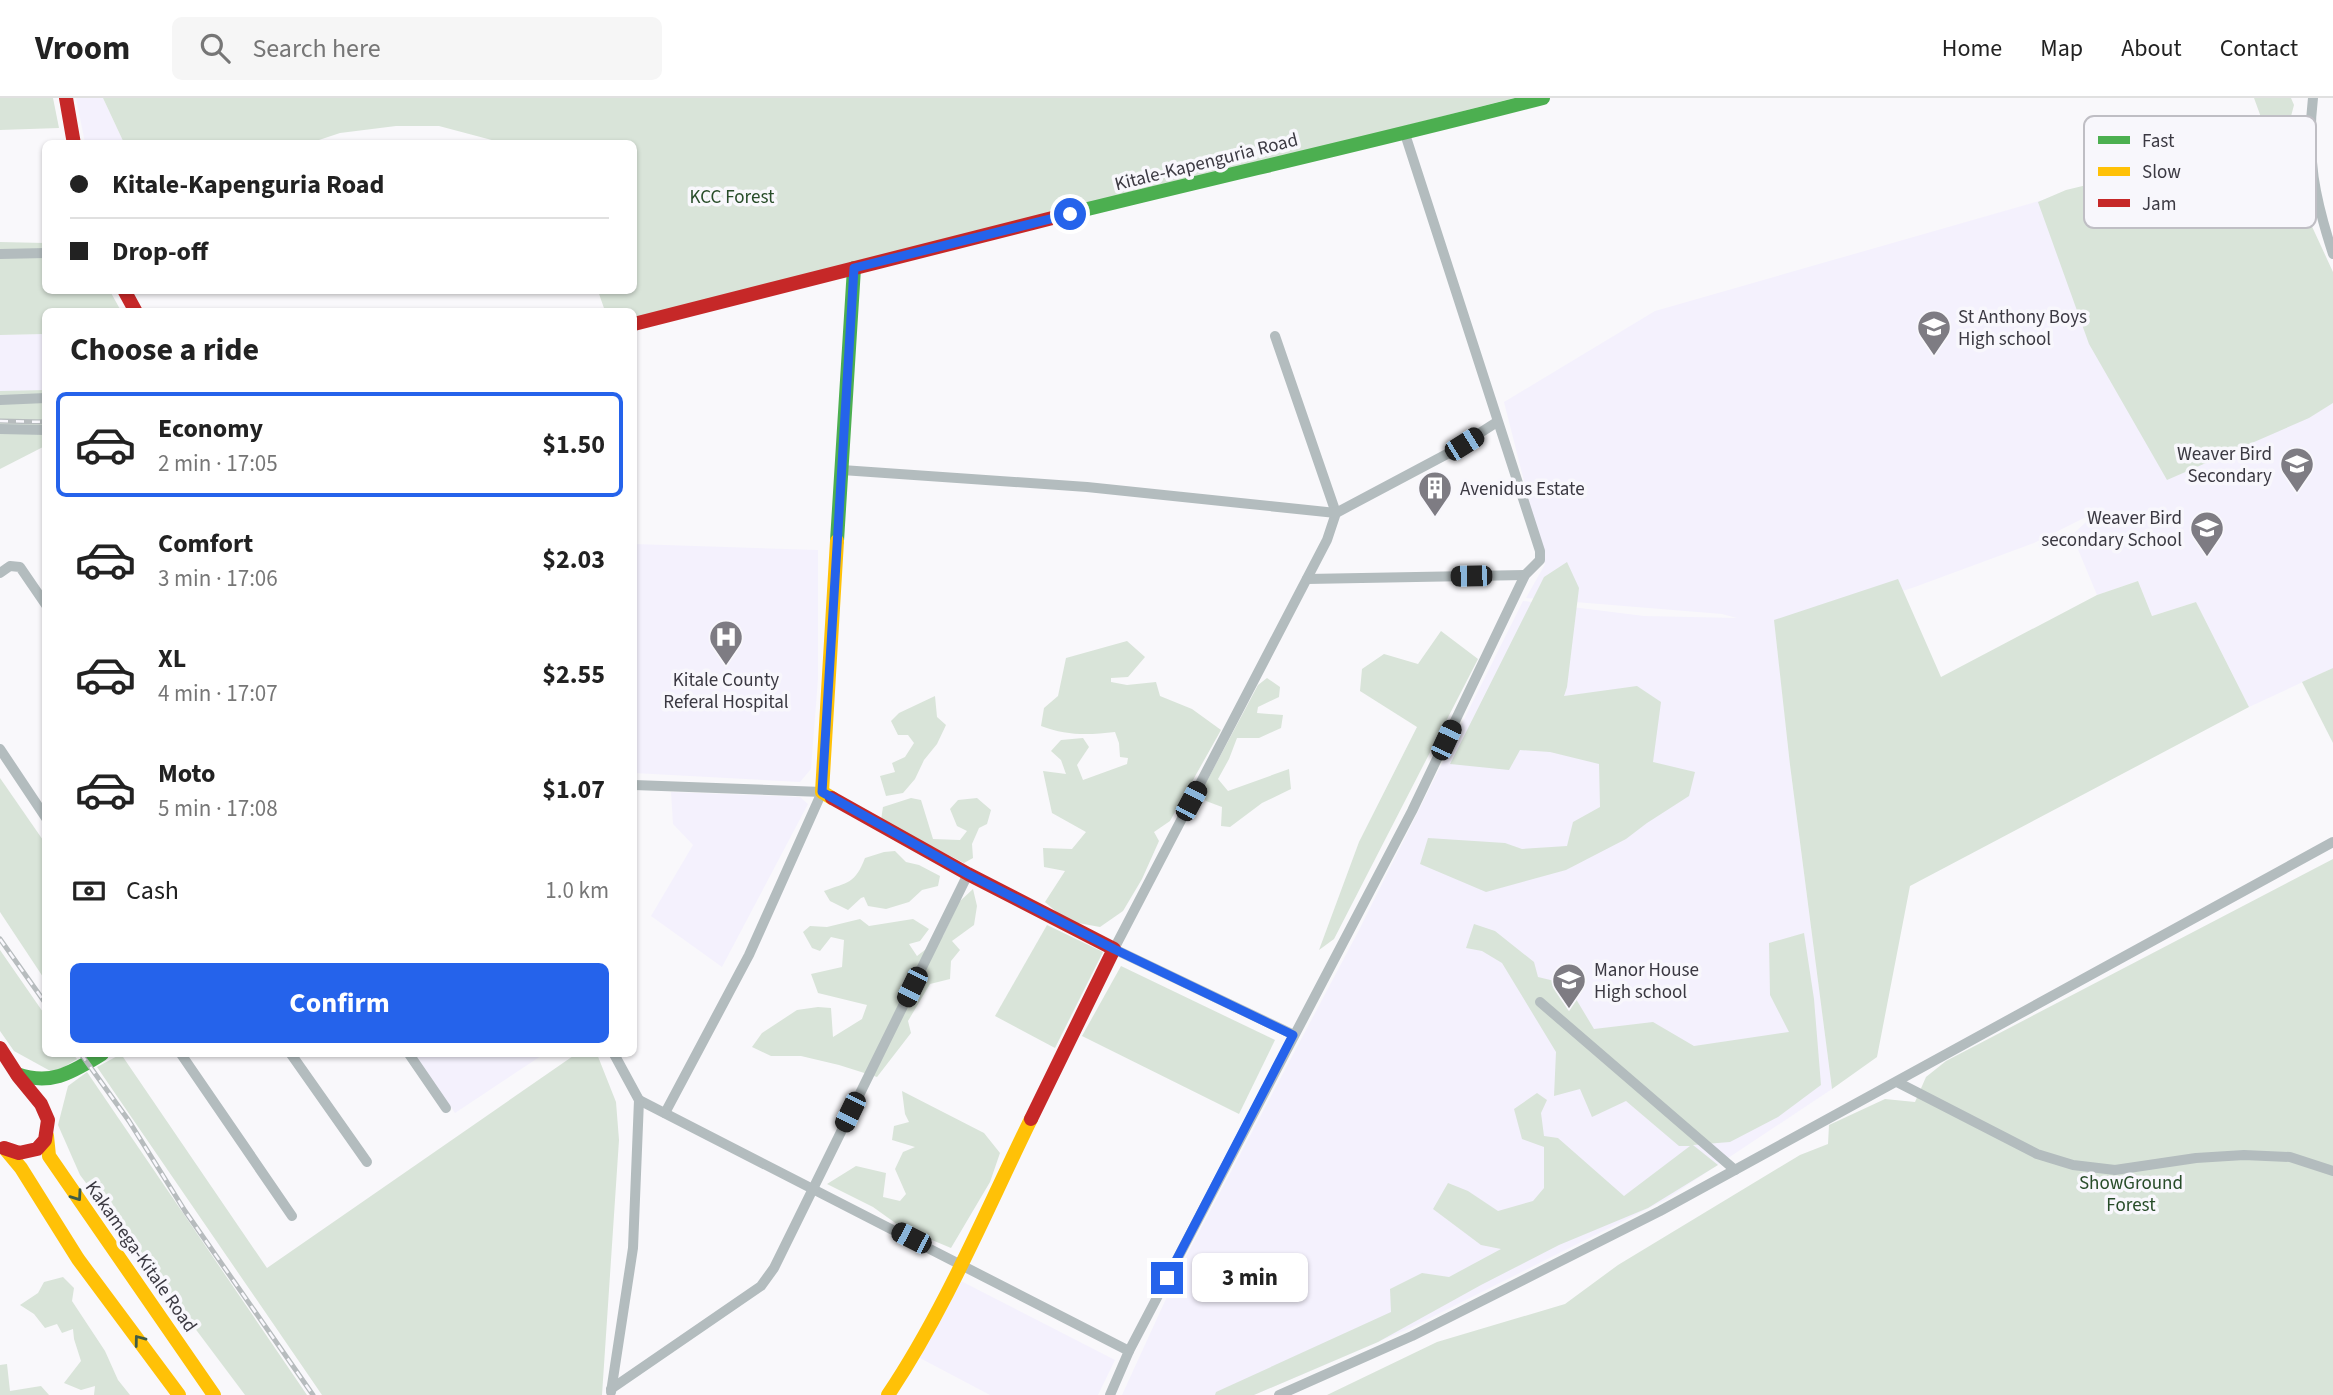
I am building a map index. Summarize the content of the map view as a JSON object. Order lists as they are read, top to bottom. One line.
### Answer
{"streets":{"main road":["Kitale-Kapenguria Road","Kakamega-Kitale Road"]},"parks":["KCC Forest","ShowGround Forest"],"places":{"school or university":["St Anthony Boys High school","Weaver Bird Secondary","Weaver Bird secondary School","Manor House High school"],"building":["Avenidus Estate"],"hospital":["Kitale County Referal Hospital"]},"legend":["Fast","Slow","Jam"],"page":{"header":"Vroom","search":"Search here","nav":["Home","Map","About","Contact"],"banner":["Kitale-Kapenguria Road","Drop-off"],"heading":"Choose a ride","list":[{"name":"Economy","note":"2 min · 17:05","value":"$1.50"},{"name":"Comfort","note":"3 min · 17:06","value":"$2.03"},{"name":"XL","note":"4 min · 17:07","value":"$2.55"},{"name":"Moto","note":"5 min · 17:08","value":"$1.07"}],"pay":["Cash","1.0 km"],"buttons":"Confirm","bubble":"3 min"}}
